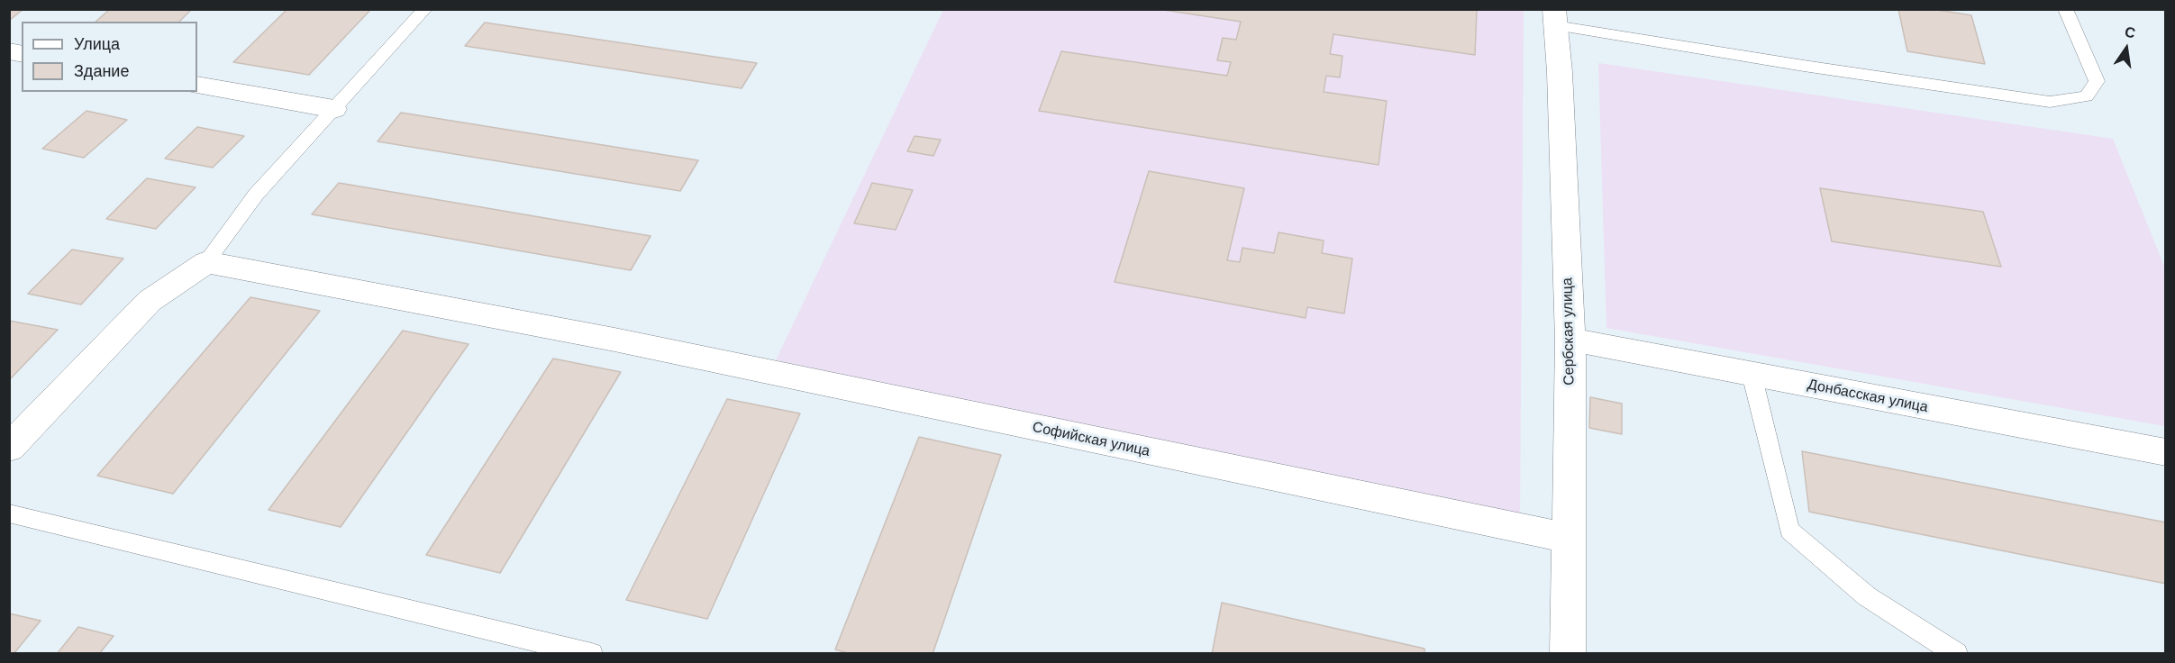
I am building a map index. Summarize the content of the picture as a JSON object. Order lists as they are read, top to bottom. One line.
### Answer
{"streets":{"street":["Сербская улица","Донбасская улица","Софийская улица"]},"crossings":[["Сербская улица","Донбасская улица"],["Сербская улица","Софийская улица"]],"legend":["Улица","Здание"],"north":"top"}
